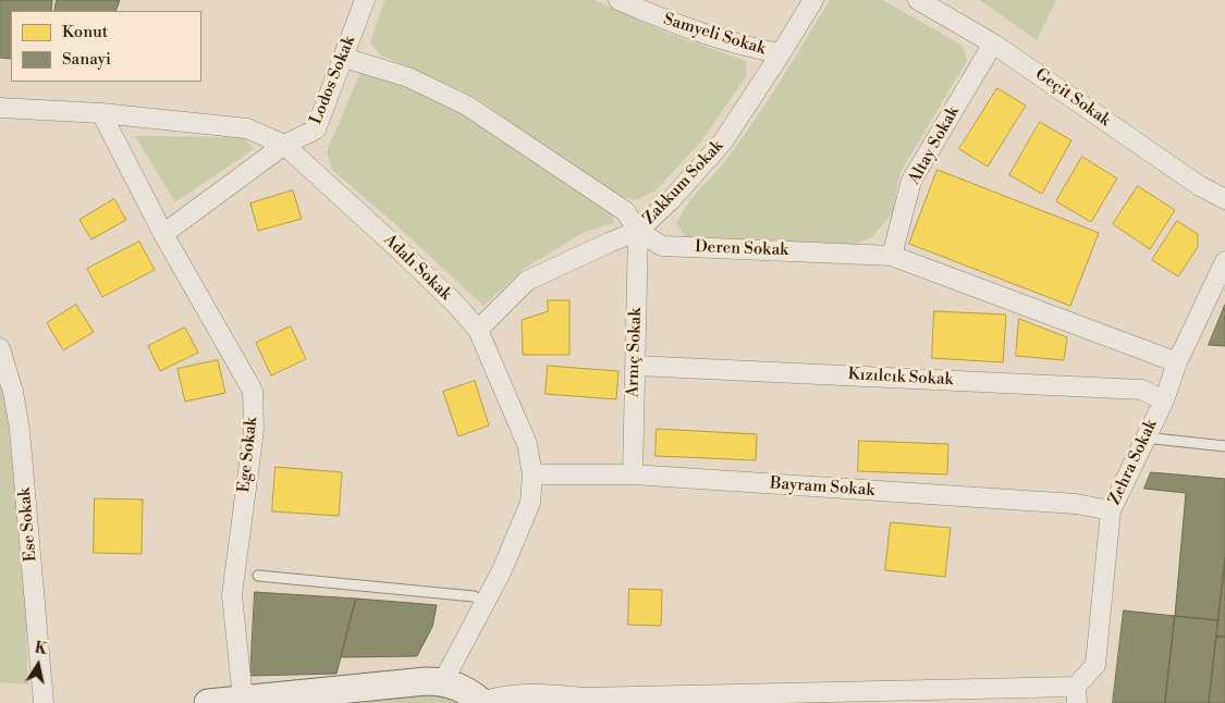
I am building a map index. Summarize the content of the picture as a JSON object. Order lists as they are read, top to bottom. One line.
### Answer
{"streets":{"street":["Samyeli Sokak","Lodos Sokak","Geçit Sokak","Altay Sokak","Zakkum Sokak","Deren Sokak","Adalı Sokak","Arnıç Sokak","Kızılcık Sokak","Ege Sokak","Zehra Sokak","Bayram Sokak","Ese Sokak"]},"crossings":[["Samyeli Sokak","Zakkum Sokak"],["Lodos Sokak","Deren Sokak"],["Lodos Sokak","Adalı Sokak"],["Geçit Sokak","Altay Sokak"],["Altay Sokak","Deren Sokak"],["Zakkum Sokak","Deren Sokak"],["Zakkum Sokak","Adalı Sokak"],["Zakkum Sokak","Arnıç Sokak"],["Deren Sokak","Arnıç Sokak"],["Deren Sokak","Zehra Sokak"],["Adalı Sokak","Ege Sokak"],["Adalı Sokak","Bayram Sokak"],["Arnıç Sokak","Kızılcık Sokak"],["Arnıç Sokak","Bayram Sokak"],["Kızılcık Sokak","Zehra Sokak"],["Zehra Sokak","Bayram Sokak"]],"legend":["Konut","Sanayi"],"north":"top"}
